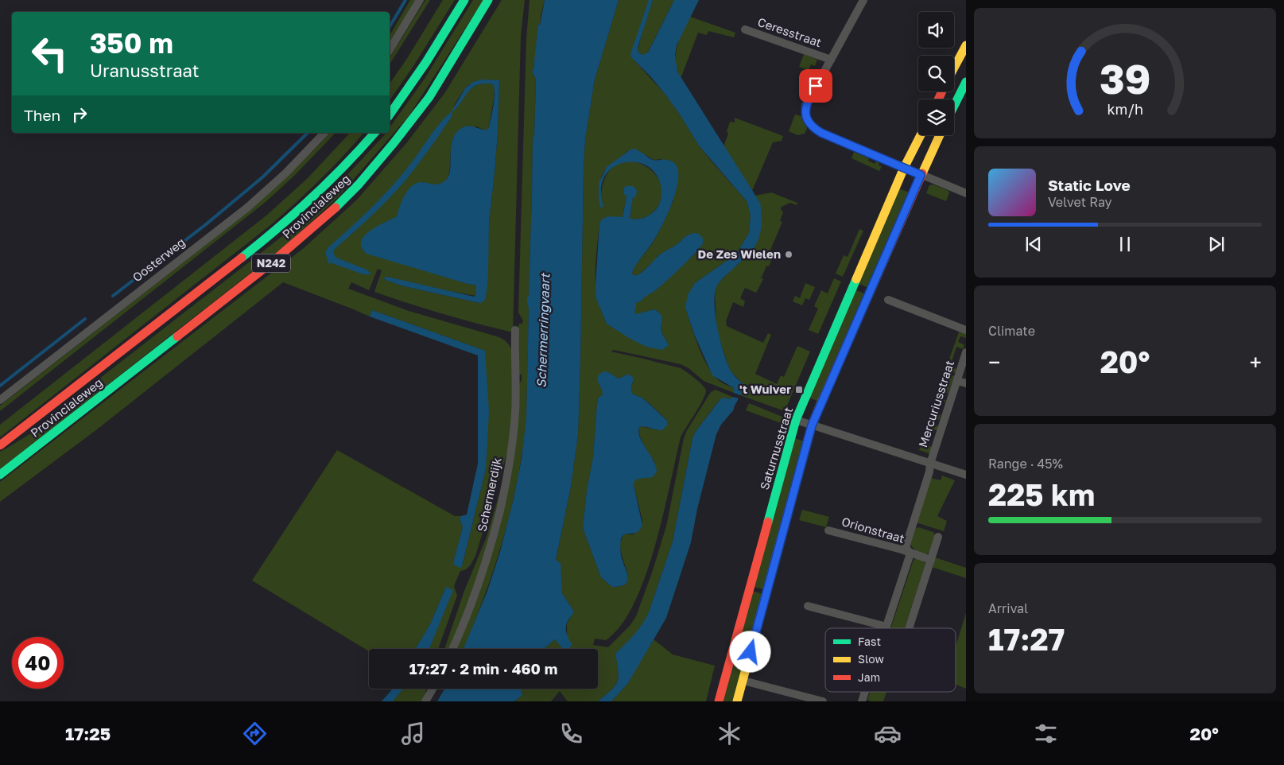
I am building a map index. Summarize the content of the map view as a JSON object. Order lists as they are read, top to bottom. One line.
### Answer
{"streets":{"main road":["Provincialeweg","N242","Saturnusstraat"],"street":["Ceresstraat","Oosterweg","Mercuriusstraat","Schermerdijk","Orionstraat"]},"crossings":[["Mercuriusstraat","Orionstraat"]],"water":["Schermerringvaart"],"places":{"other":["De Zes Wielen"],"transit":["'t Wuiver"]},"legend":["Fast","Slow","Jam"],"page":{"turn":["350 m","Uranusstraat"],"then":"Then","song":["Static Love","Velvet Ray"],"tile":["Climate",["Range · 45%","225 km"],["Arrival","17:27"]],"heat":["−","20°","+"],"limit":"40","trip":"17:27 · 2 min · 460 m","tabs":["17:25","20°"],"gauge":["39","km/h"]}}
